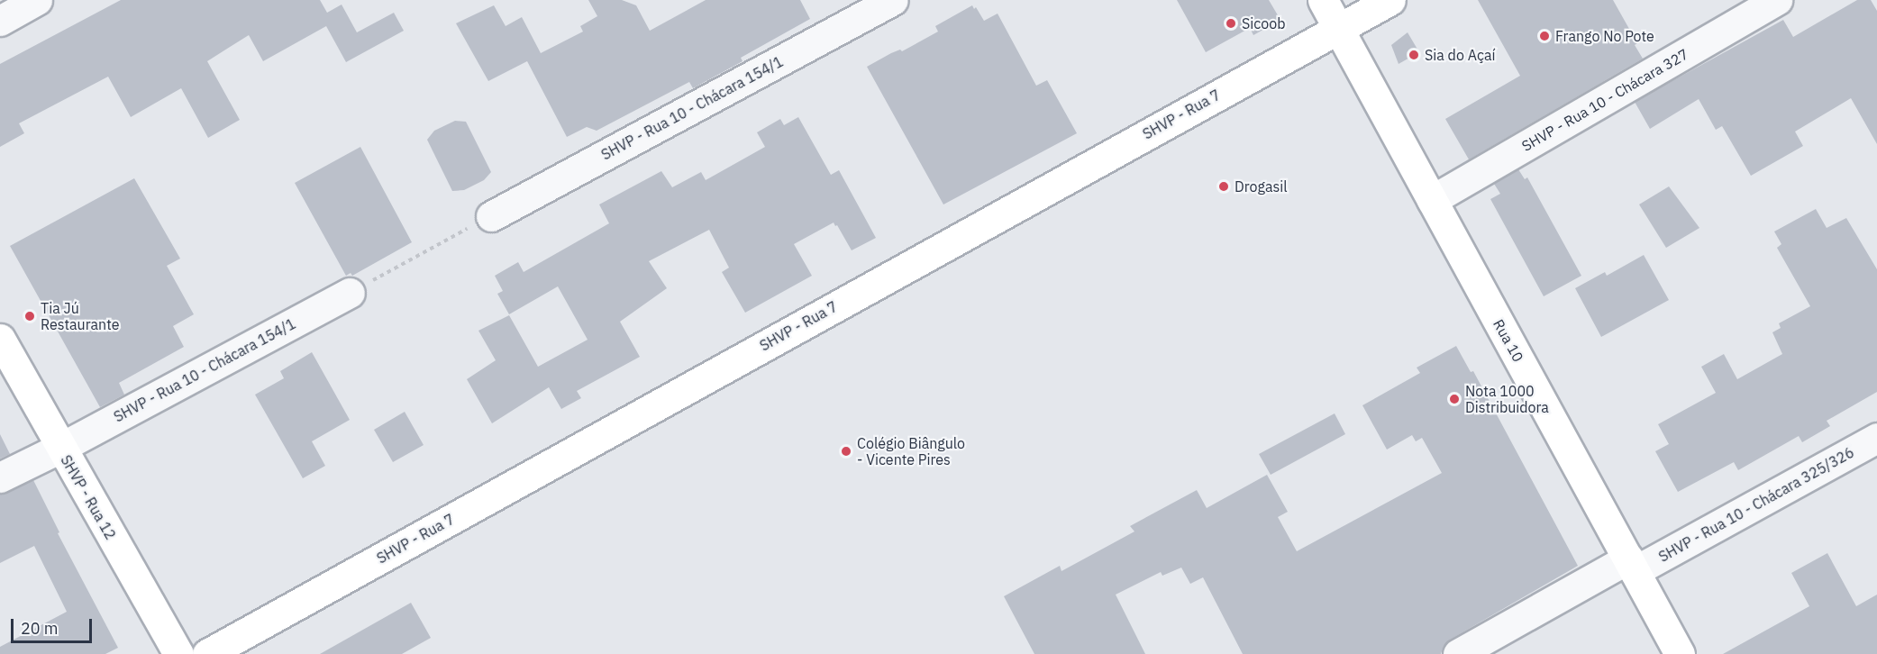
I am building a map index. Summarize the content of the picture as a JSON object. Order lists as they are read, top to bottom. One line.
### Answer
{"streets":{"street":["SHVP - Rua 10 - Chácara 327","SHVP - Rua 10 - Chácara 154/1","SHVP - Rua 7","Rua 10","SHVP - Rua 12","SHVP - Rua 10 - Chácara 325/326"]},"crossings":[["SHVP - Rua 10 - Chácara 327","Rua 10"],["SHVP - Rua 10 - Chácara 154/1","SHVP - Rua 12"],["SHVP - Rua 7","Rua 10"],["Rua 10","SHVP - Rua 10 - Chácara 325/326"]],"places":["Sicoob","Frango No Pote","Sia do Açaí","Drogasil","Tia Jú Restaurante","Nota 1000 Distribuidora","Colégio Biângulo - Vicente Pires"],"scale_bar":"20 m"}
